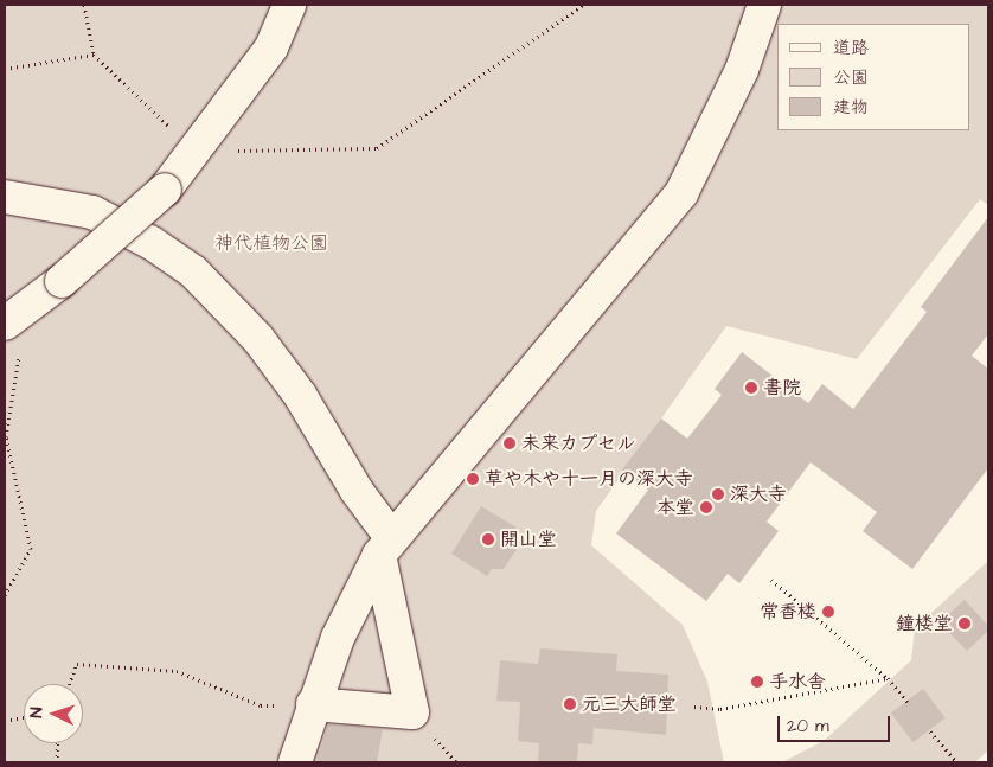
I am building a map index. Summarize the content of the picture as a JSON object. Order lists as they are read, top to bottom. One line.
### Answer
{"parks":["神代植物公園"],"places":["書院","未来カプセル","草や木や十一月の深大寺","深大寺","本堂","開山堂","常香楼","鐘楼堂","手水舎","元三大師堂"],"legend":["道路","公園","建物"],"scale_bar":"20 m","north":"left"}
